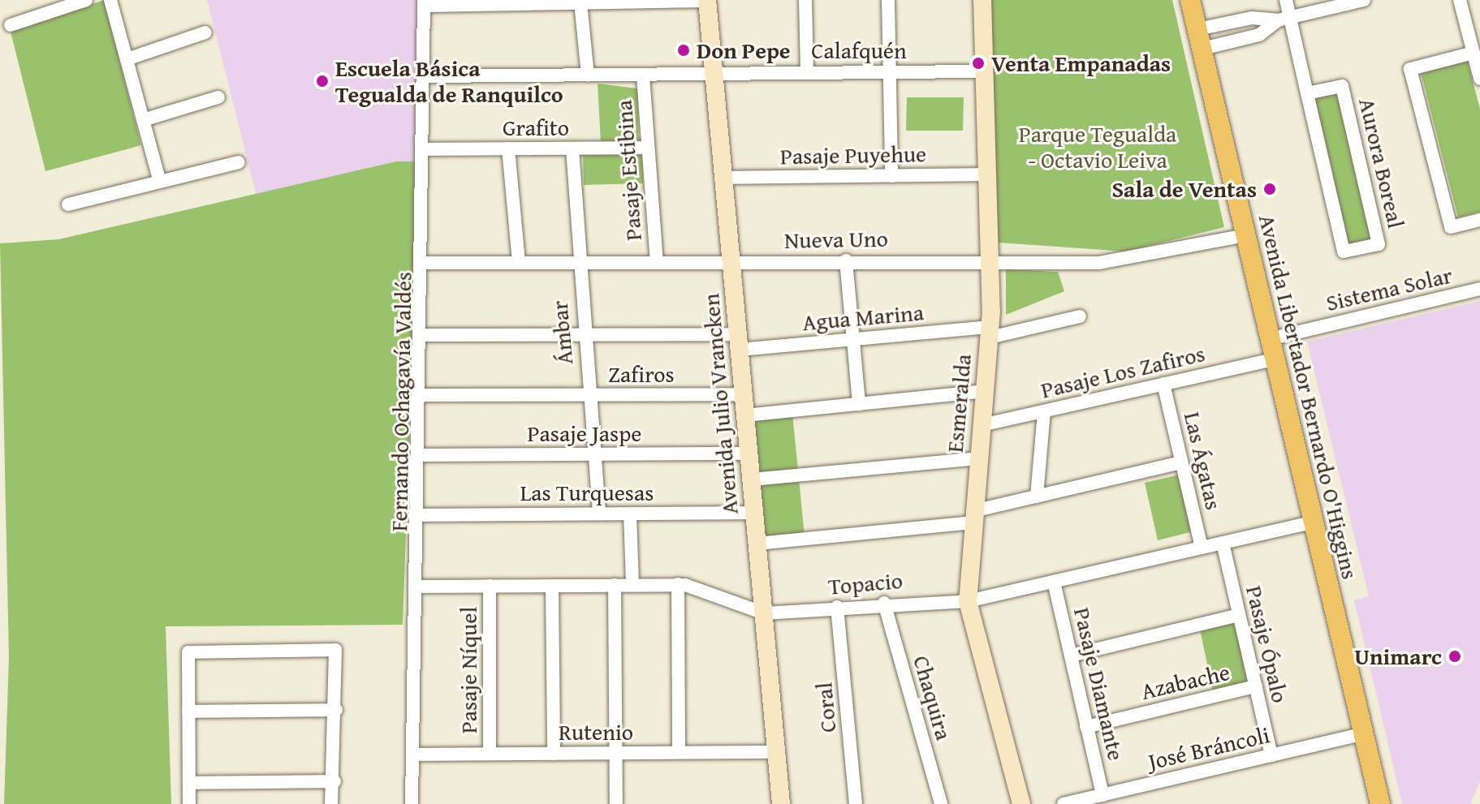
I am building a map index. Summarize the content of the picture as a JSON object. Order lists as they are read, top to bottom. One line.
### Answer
{"streets":{"main road":["Avenida Libertador Bernardo O'Higgins"],"street":["Calafquén","Grafito","Pasaje Puyehue","Aurora Boreal","Pasaje Estibina","Nueva Uno","Sistema Solar","Agua Marina","Ámbar","Pasaje Los Zafiros","Zafiros","Fernando Ochagavía Valdés","Esmeralda","Avenida Julio Vrancken","Pasaje Jaspe","Las Ágatas","Las Turquesas","Topacio","Pasaje Ópalo","Pasaje Níquel","Azabache","Pasaje Diamante","Chaquira","Coral","Rutenio","José Bráncoli"]},"crossings":[["Calafquén","Pasaje Estibina"],["Calafquén","Fernando Ochagavía Valdés"],["Calafquén","Esmeralda"],["Calafquén","Avenida Julio Vrancken"],["Grafito","Pasaje Estibina"],["Grafito","Ámbar"],["Grafito","Fernando Ochagavía Valdés"],["Pasaje Puyehue","Esmeralda"],["Pasaje Puyehue","Avenida Julio Vrancken"],["Pasaje Estibina","Nueva Uno"],["Nueva Uno","Ámbar"],["Nueva Uno","Avenida Libertador Bernardo O'Higgins"],["Nueva Uno","Fernando Ochagavía Valdés"],["Nueva Uno","Esmeralda"],["Nueva Uno","Avenida Julio Vrancken"],["Sistema Solar","Avenida Libertador Bernardo O'Higgins"],["Agua Marina","Ámbar"],["Agua Marina","Fernando Ochagavía Valdés"],["Agua Marina","Esmeralda"],["Agua Marina","Avenida Julio Vrancken"],["Ámbar","Zafiros"],["Ámbar","Pasaje Jaspe"],["Ámbar","Las Turquesas"],["Pasaje Los Zafiros","Avenida Libertador Bernardo O'Higgins"],["Pasaje Los Zafiros","Esmeralda"],["Pasaje Los Zafiros","Las Ágatas"],["Zafiros","Fernando Ochagavía Valdés"],["Zafiros","Avenida Julio Vrancken"],["Avenida Libertador Bernardo O'Higgins","Topacio"],["Avenida Libertador Bernardo O'Higgins","José Bráncoli"],["Fernando Ochagavía Valdés","Pasaje Jaspe"],["Fernando Ochagavía Valdés","Las Turquesas"],["Fernando Ochagavía Valdés","Topacio"],["Fernando Ochagavía Valdés","Rutenio"],["Esmeralda","Topacio"],["Avenida Julio Vrancken","Pasaje Jaspe"],["Avenida Julio Vrancken","Las Turquesas"],["Avenida Julio Vrancken","Topacio"],["Avenida Julio Vrancken","Rutenio"],["Las Ágatas","Topacio"],["Topacio","Pasaje Ópalo"],["Topacio","Pasaje Níquel"],["Topacio","Pasaje Diamante"],["Topacio","Chaquira"],["Topacio","Coral"],["Pasaje Ópalo","Azabache"],["Pasaje Ópalo","José Bráncoli"],["Pasaje Níquel","Rutenio"],["Azabache","Pasaje Diamante"],["Pasaje Diamante","José Bráncoli"]],"parks":["Parque Tegualda - Octavio Leiva"],"places":["Don Pepe","Venta Empanadas","Escuela Básica Tegualda de Ranquilco","Sala de Ventas","Unimarc"]}
